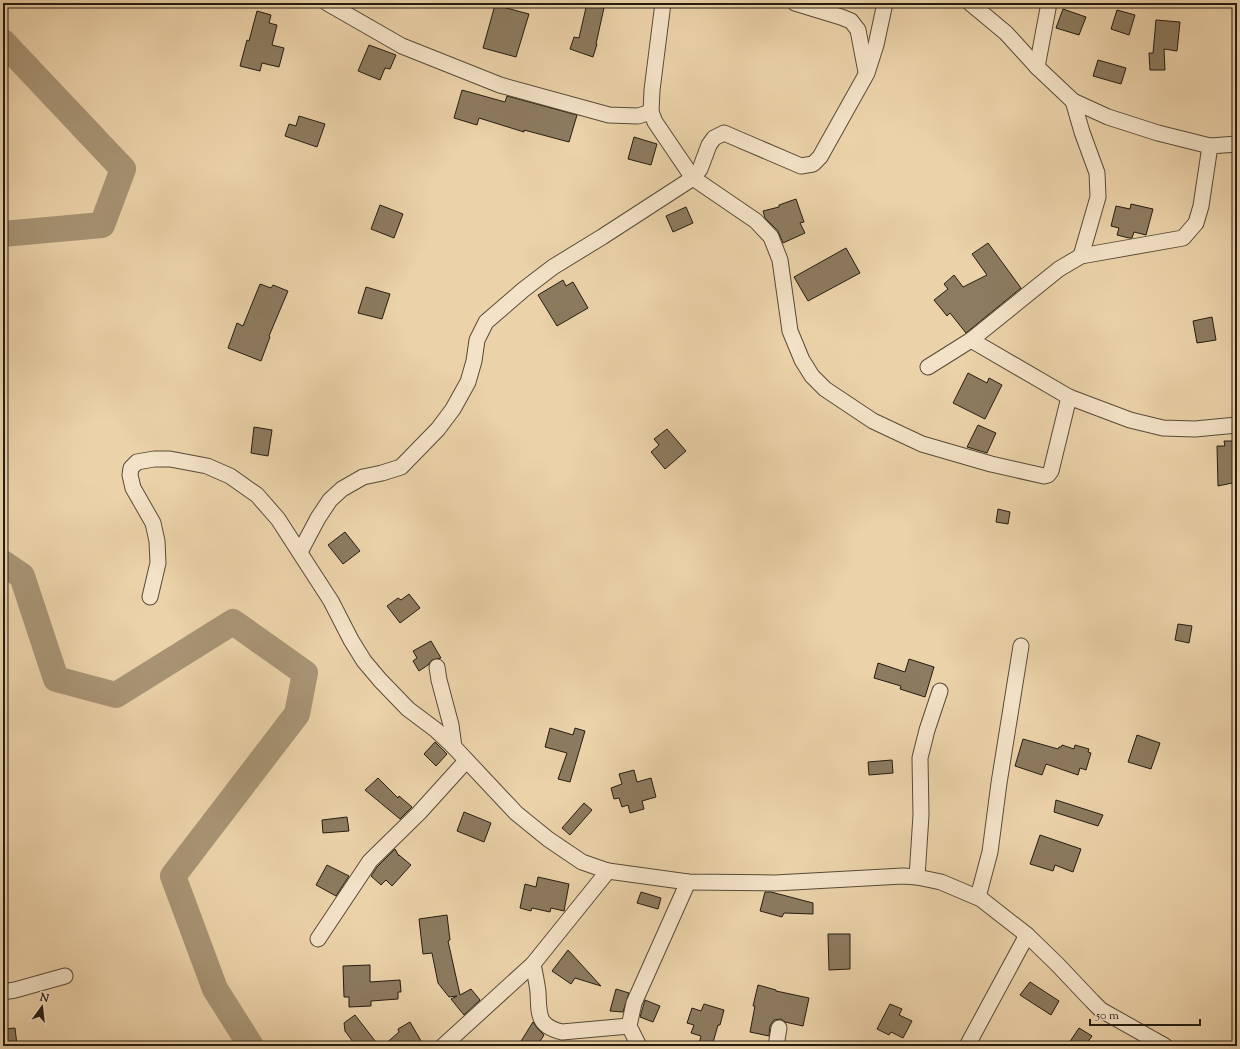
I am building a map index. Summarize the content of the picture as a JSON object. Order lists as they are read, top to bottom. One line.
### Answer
{"scale_bar":"50 m","north":"top"}
